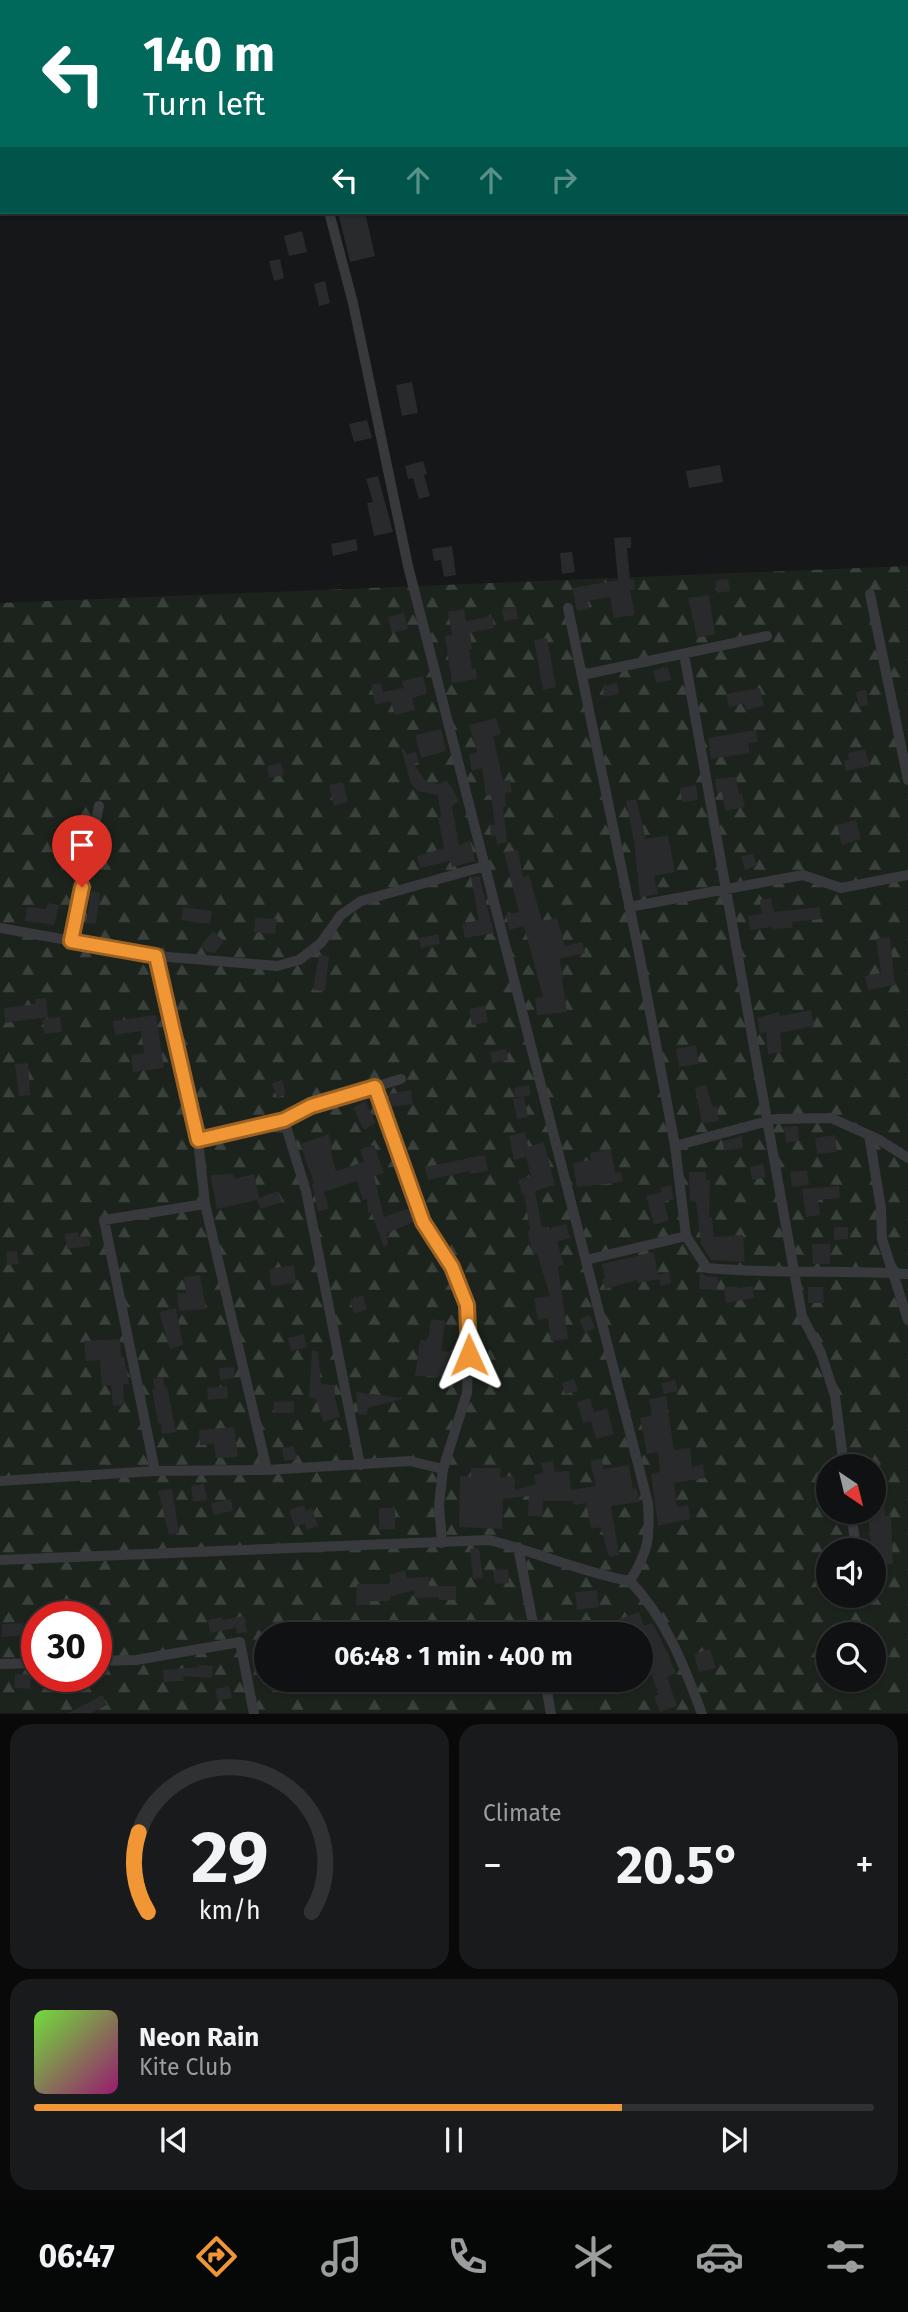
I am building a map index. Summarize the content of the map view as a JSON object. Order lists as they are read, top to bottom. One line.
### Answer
{"north":"bottom right","page":{"turn":["140 m","Turn left"],"limit":"30","trip":"06:48 · 1 min · 400 m","tile":"Climate","heat":["−","20.5°","+"],"song":["Neon Rain","Kite Club"],"tabs":"06:47","gauge":["29","km/h"]}}
